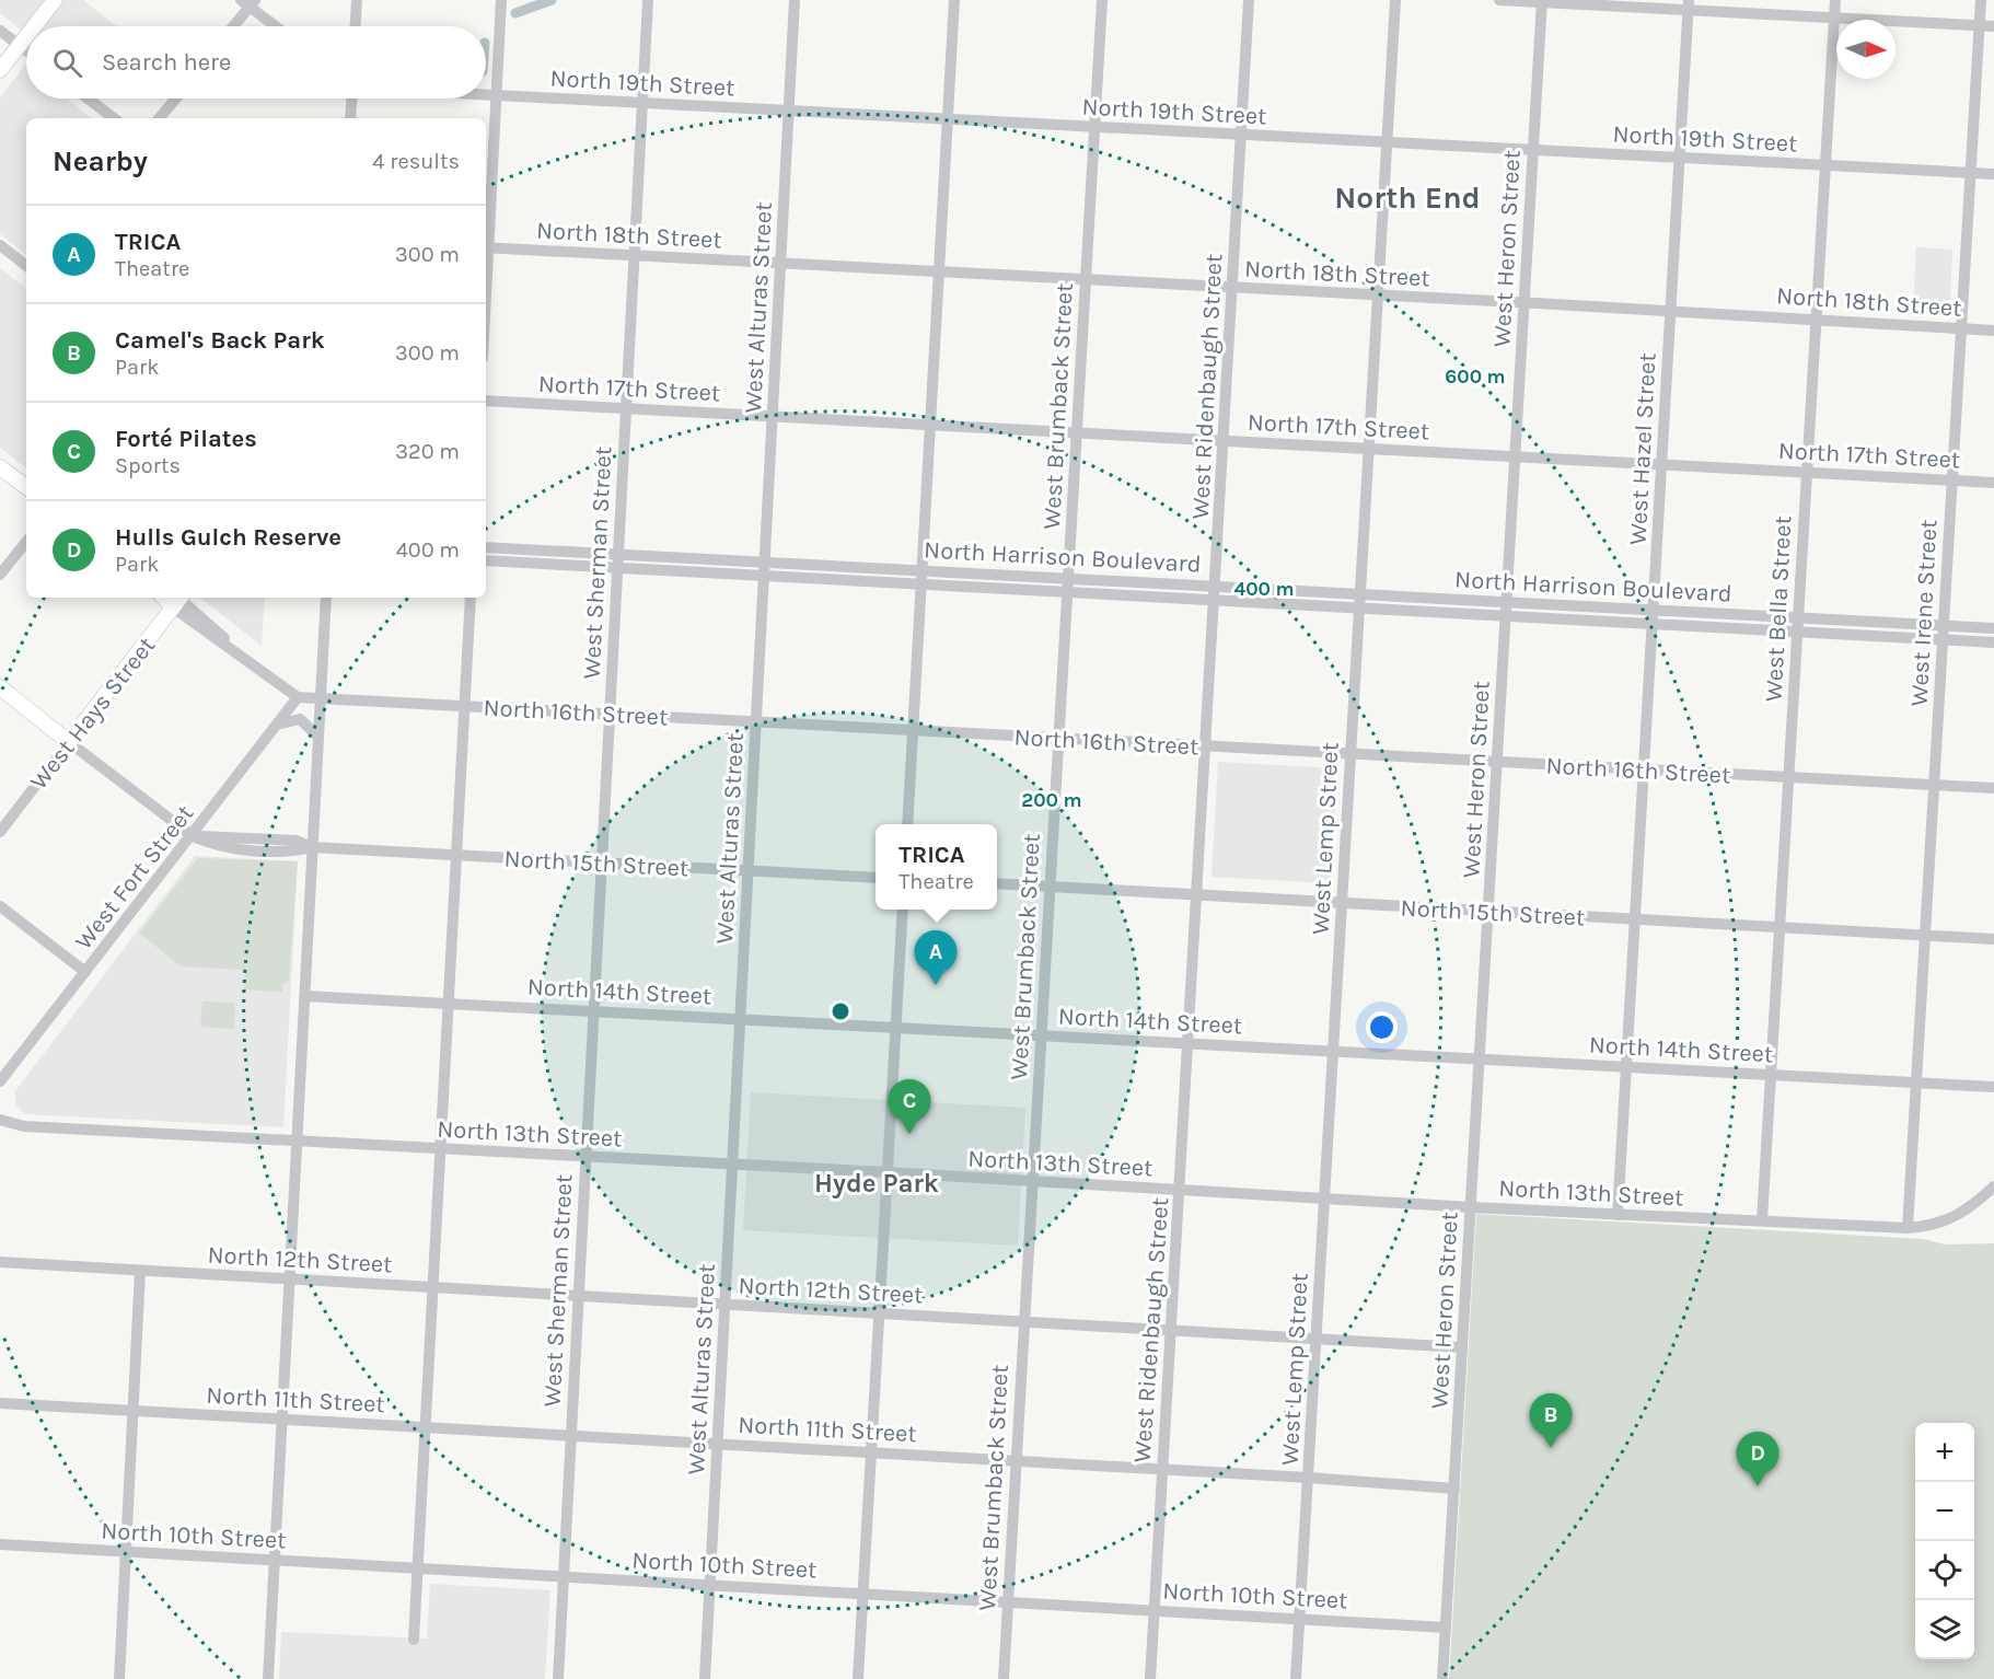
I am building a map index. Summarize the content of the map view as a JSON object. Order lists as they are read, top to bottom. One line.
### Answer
{"streets":{"main road":["West Hays Street"],"street":["North 19th Street","North 18th Street","West Heron Street","West Alturas Street","West Ridenbaugh Street","North 17th Street","West Brumback Street","West Hazel Street","North Harrison Boulevard","West Sherman Street","West Bella Street","West Irene Street","North 16th Street","West Lemp Street","North 15th Street","West Fort Street","North 14th Street","North 13th Street","North 12th Street","North 11th Street","North 10th Street"]},"crossings":[["North 19th Street","West Heron Street"],["North 19th Street","West Alturas Street"],["North 19th Street","West Ridenbaugh Street"],["North 19th Street","West Brumback Street"],["North 19th Street","West Hazel Street"],["North 19th Street","West Sherman Street"],["North 19th Street","West Bella Street"],["North 19th Street","West Irene Street"],["North 19th Street","West Lemp Street"],["North 18th Street","West Heron Street"],["North 18th Street","West Alturas Street"],["North 18th Street","West Ridenbaugh Street"],["North 18th Street","West Brumback Street"],["North 18th Street","West Hazel Street"],["North 18th Street","West Sherman Street"],["North 18th Street","West Bella Street"],["North 18th Street","West Irene Street"],["North 18th Street","West Lemp Street"],["West Heron Street","North 17th Street"],["West Heron Street","North Harrison Boulevard"],["West Heron Street","North 16th Street"],["West Heron Street","North 15th Street"],["West Heron Street","North 14th Street"],["West Heron Street","North 13th Street"],["West Heron Street","North 12th Street"],["West Heron Street","North 11th Street"],["West Heron Street","North 10th Street"],["West Alturas Street","North 17th Street"],["West Alturas Street","North Harrison Boulevard"],["West Alturas Street","North 16th Street"],["West Alturas Street","North 15th Street"],["West Alturas Street","North 14th Street"],["West Alturas Street","North 13th Street"],["West Alturas Street","North 12th Street"],["West Alturas Street","North 11th Street"],["West Alturas Street","North 10th Street"],["West Ridenbaugh Street","North 17th Street"],["West Ridenbaugh Street","North Harrison Boulevard"],["West Ridenbaugh Street","North 16th Street"],["West Ridenbaugh Street","North 15th Street"],["West Ridenbaugh Street","North 14th Street"],["West Ridenbaugh Street","North 13th Street"],["West Ridenbaugh Street","North 12th Street"],["West Ridenbaugh Street","North 11th Street"],["West Ridenbaugh Street","North 10th Street"],["North 17th Street","West Brumback Street"],["North 17th Street","West Hazel Street"],["North 17th Street","West Sherman Street"],["North 17th Street","West Bella Street"],["North 17th Street","West Irene Street"],["North 17th Street","West Lemp Street"],["West Brumback Street","North Harrison Boulevard"],["West Brumback Street","North 16th Street"],["West Brumback Street","North 15th Street"],["West Brumback Street","North 14th Street"],["West Brumback Street","North 13th Street"],["West Brumback Street","North 12th Street"],["West Brumback Street","North 11th Street"],["West Brumback Street","North 10th Street"],["West Hazel Street","North Harrison Boulevard"],["West Hazel Street","North 16th Street"],["West Hazel Street","North 15th Street"],["West Hazel Street","North 14th Street"],["West Hazel Street","North 13th Street"],["North Harrison Boulevard","West Sherman Street"],["North Harrison Boulevard","West Bella Street"],["North Harrison Boulevard","West Irene Street"],["North Harrison Boulevard","West Lemp Street"],["West Sherman Street","North 16th Street"],["West Sherman Street","North 15th Street"],["West Sherman Street","North 14th Street"],["West Sherman Street","North 13th Street"],["West Sherman Street","North 12th Street"],["West Sherman Street","North 11th Street"],["West Sherman Street","North 10th Street"],["West Bella Street","North 16th Street"],["West Bella Street","North 15th Street"],["West Bella Street","North 14th Street"],["West Bella Street","North 13th Street"],["West Irene Street","North 16th Street"],["West Irene Street","North 15th Street"],["West Irene Street","North 14th Street"],["West Irene Street","North 13th Street"],["North 16th Street","West Lemp Street"],["North 16th Street","West Fort Street"],["West Lemp Street","North 15th Street"],["West Lemp Street","North 14th Street"],["West Lemp Street","North 13th Street"],["West Lemp Street","North 12th Street"],["West Lemp Street","North 11th Street"],["West Lemp Street","North 10th Street"],["North 15th Street","West Fort Street"]],"districts":["North End","Hyde Park"],"north":"right","page":{"search":"Search here","heading":["Nearby","4 results"],"list":[{"mark":"A","name":"TRICA","note":"Theatre","value":"300 m"},{"mark":"B","name":"Camel's Back Park","note":"Park","value":"300 m"},{"mark":"C","name":"Forté Pilates","note":"Sports","value":"320 m"},{"mark":"D","name":"Hulls Gulch Reserve","note":"Park","value":"400 m"}],"popup":["TRICA","Theatre"],"pins":["A","C","B","D"],"map_buttons":["+","−"]},"rings":["600 m","400 m","200 m"]}
